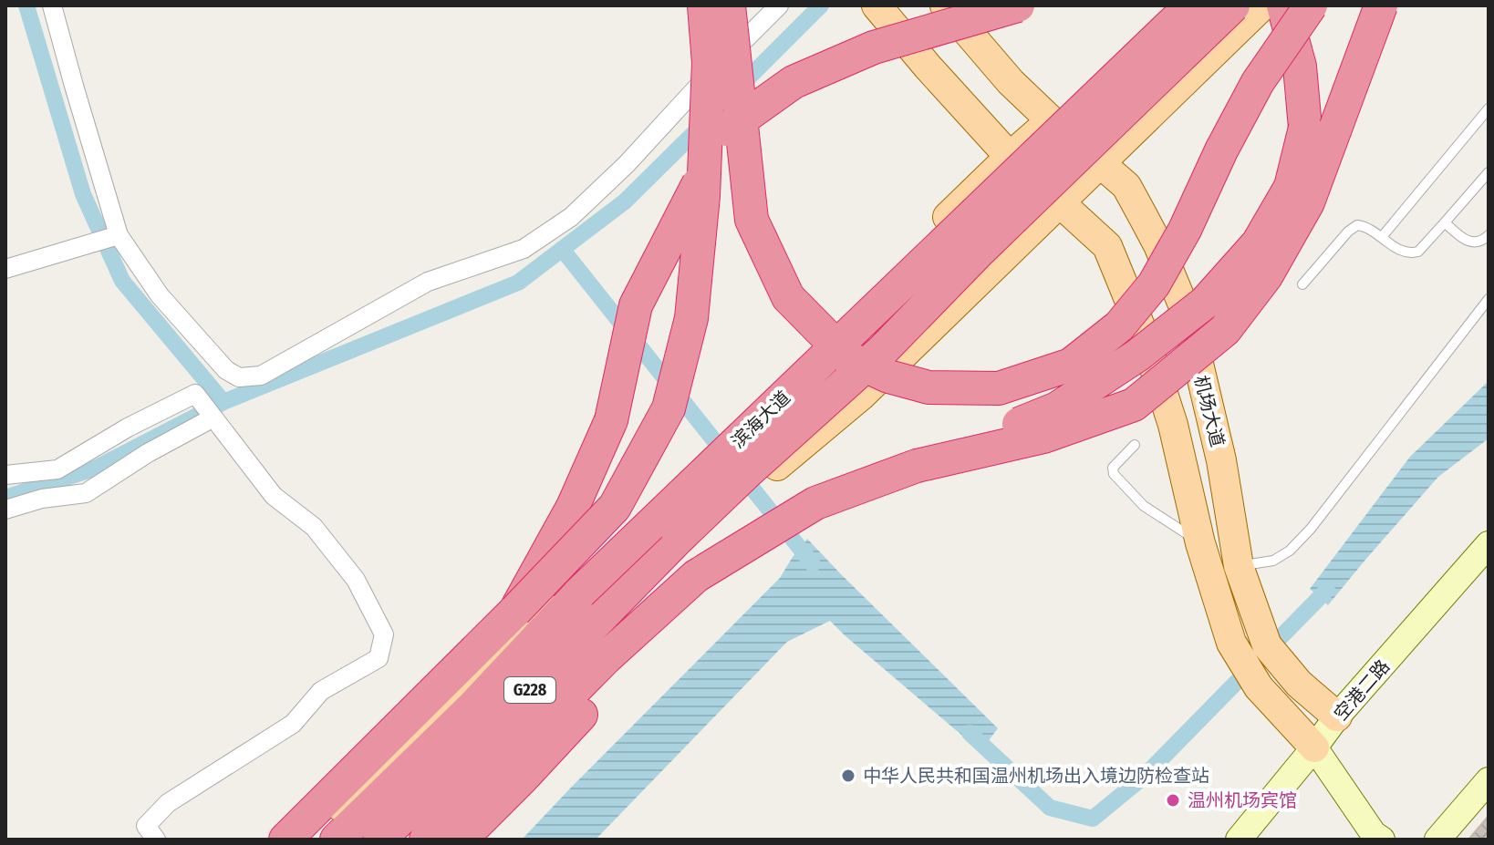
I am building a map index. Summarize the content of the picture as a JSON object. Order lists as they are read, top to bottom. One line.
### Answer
{"streets":{"highway":["滨海大道","G228"],"main road":["机场大道","空港二路"]},"crossings":[["机场大道","空港二路"]],"places":["中华人民共和国温州机场出入境边防检查站","温州机场宾馆"]}
